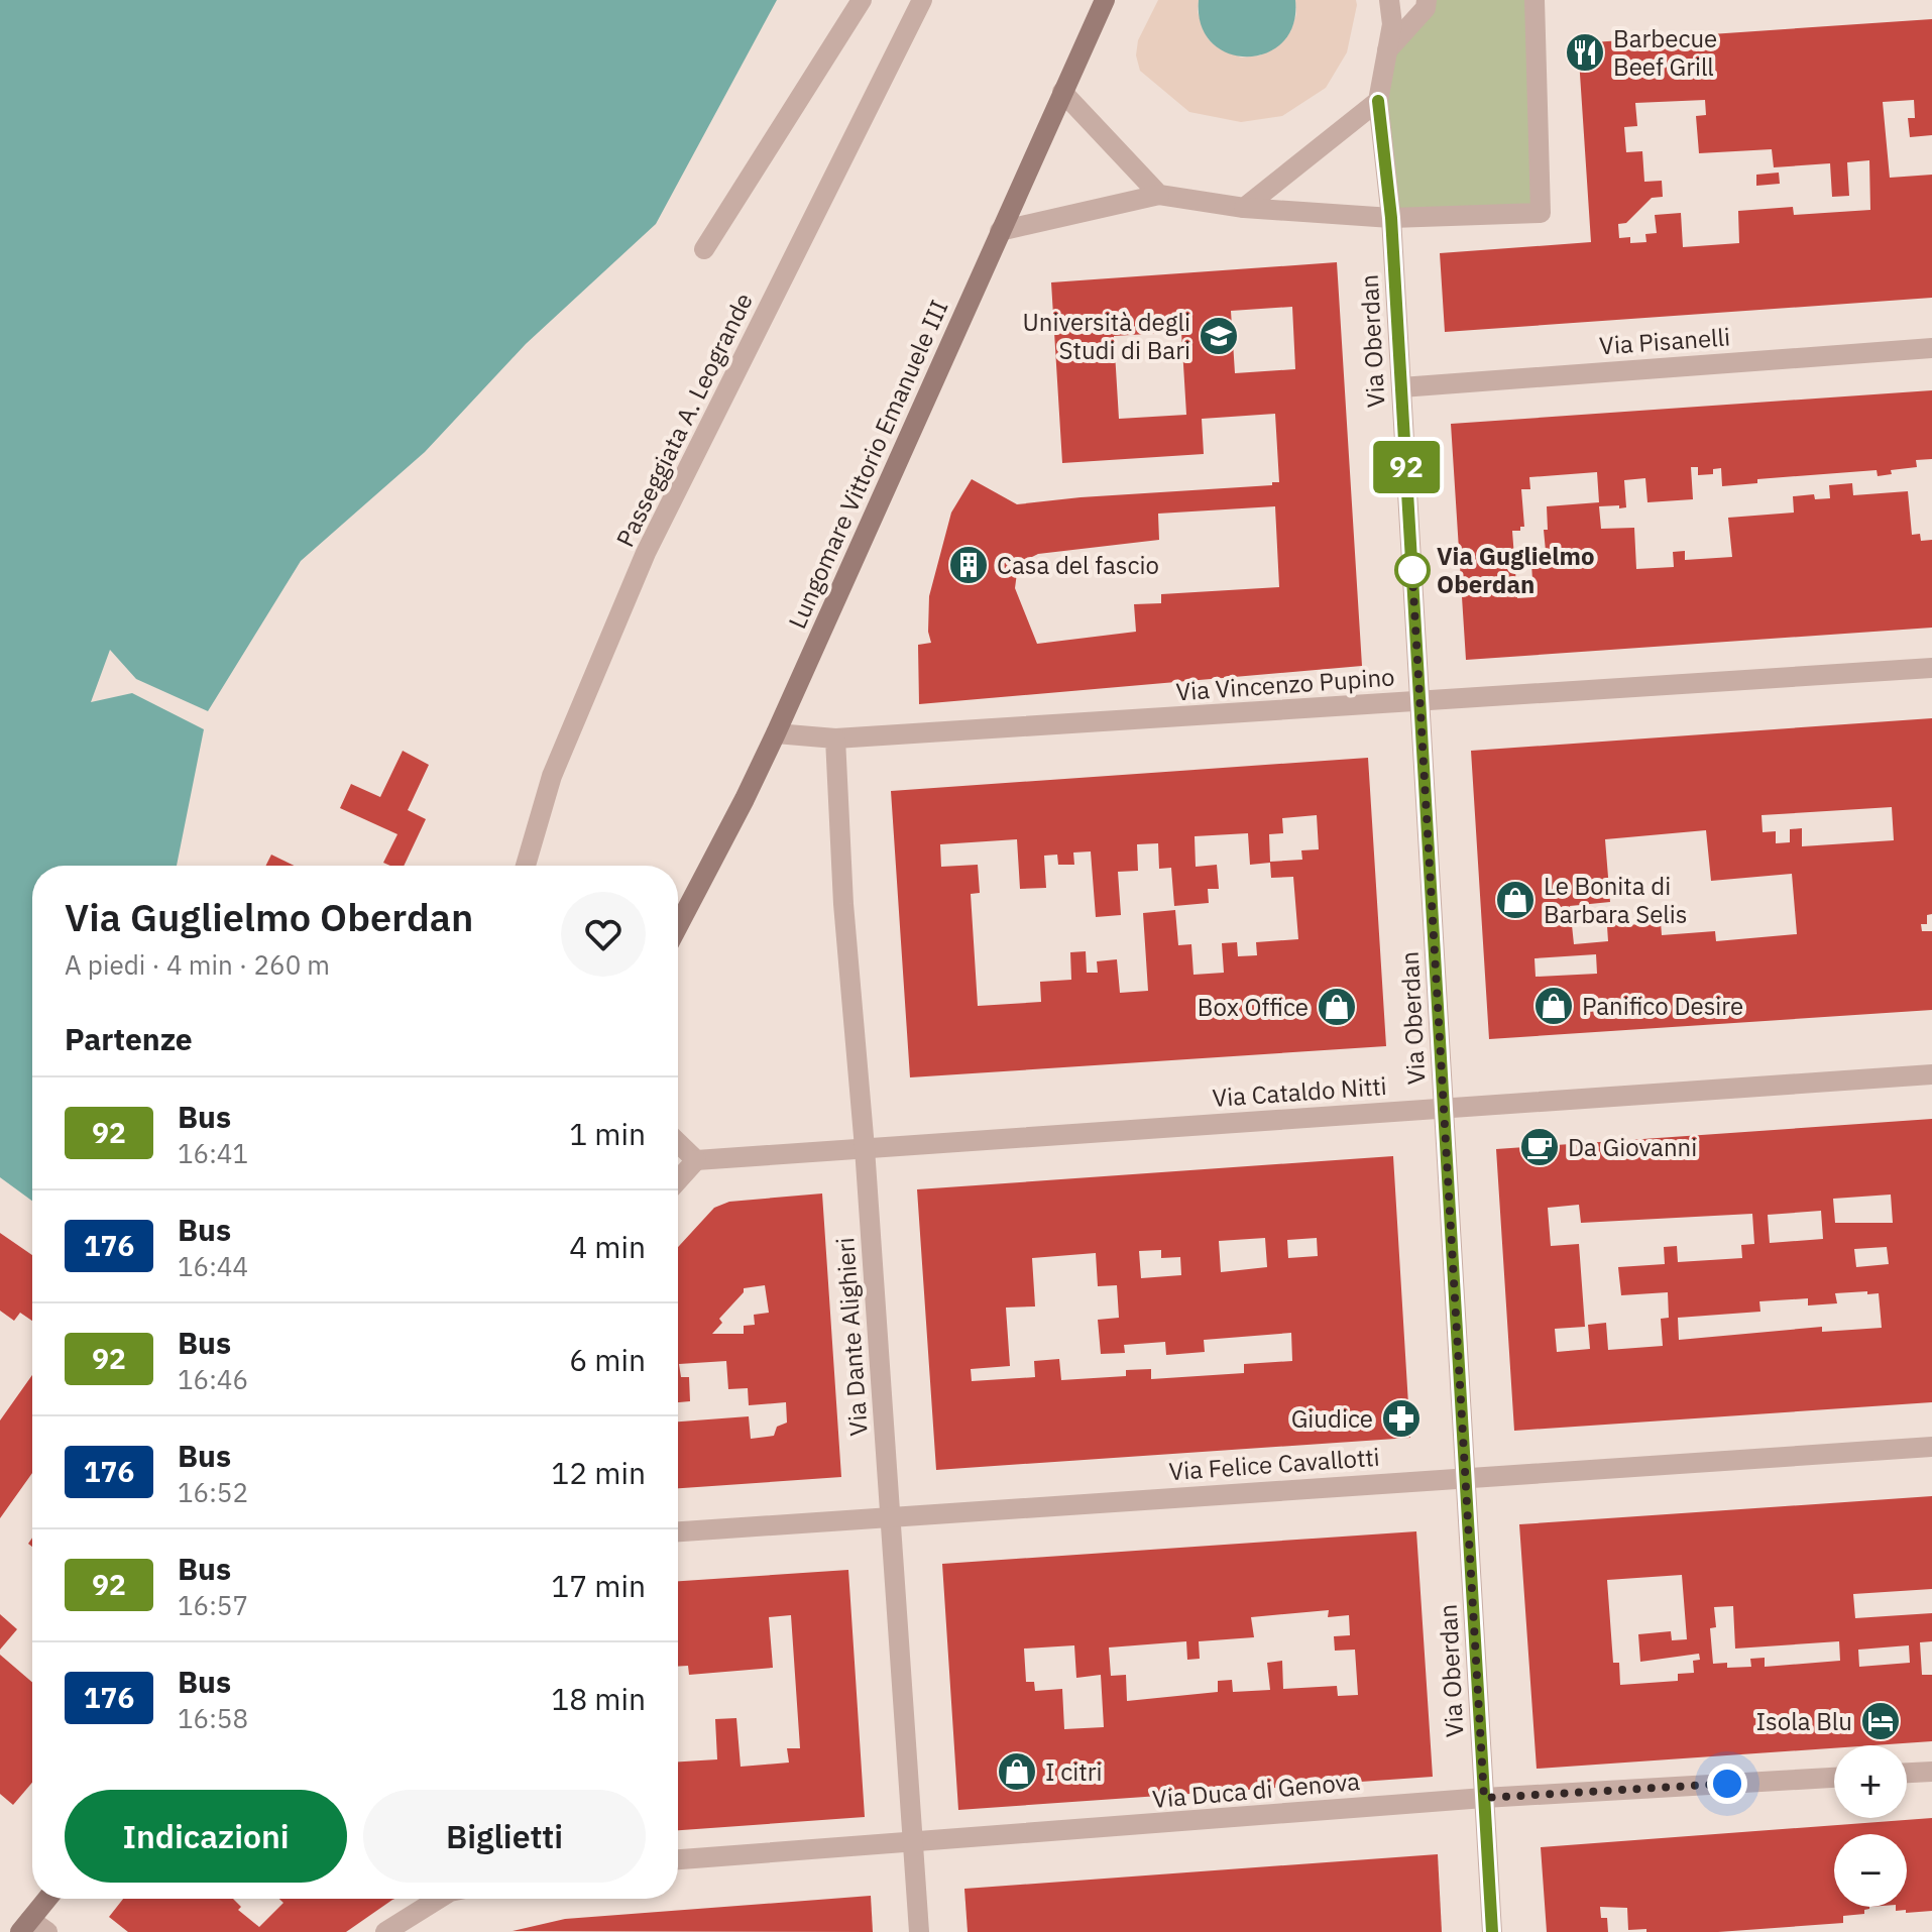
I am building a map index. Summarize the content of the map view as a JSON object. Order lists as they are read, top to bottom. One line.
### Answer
{"streets":{"main road":["Lungomare Vittorio Emanuele III"],"street":["Via Oberdan","Via Pisanelli","Passeggiata A. Leogrande","Via Vincenzo Pupino","Via Cataldo Nitti","Via Dante Alighieri","Via Felice Cavallotti","Via Duca di Genova"]},"crossings":[["Via Oberdan","Via Pisanelli"],["Via Oberdan","Via Vincenzo Pupino"],["Via Oberdan","Via Cataldo Nitti"],["Via Oberdan","Via Felice Cavallotti"],["Via Oberdan","Via Duca di Genova"],["Lungomare Vittorio Emanuele III","Via Vincenzo Pupino"],["Via Vincenzo Pupino","Via Dante Alighieri"],["Via Cataldo Nitti","Via Dante Alighieri"],["Via Dante Alighieri","Via Felice Cavallotti"],["Via Dante Alighieri","Via Duca di Genova"]],"places":{"restaurant":["Barbecue Beef Grill"],"school or university":["Università degli Studi di Bari"],"building":["Casa del fascio"],"other":["Via Guglielmo Oberdan"],"shop":["Le Bonita di Barbara Selis","Panifico Desire","Box Office","I citri"],"cafe":["Da Giovanni"],"pharmacy":["Giudice"],"hotel":["Isola Blu"]},"lines":["bus line 92"],"page":{"on_map":"92","heading":[["Via Guglielmo Oberdan","A piedi · 4 min · 260 m"],"Partenze"],"list":[{"mark":"92","name":"Bus","note":"16:41","value":"1 min"},{"mark":"176","name":"Bus","note":"16:44","value":"4 min"},{"mark":"92","name":"Bus","note":"16:46","value":"6 min"},{"mark":"176","name":"Bus","note":"16:52","value":"12 min"},{"mark":"92","name":"Bus","note":"16:57","value":"17 min"},{"mark":"176","name":"Bus","note":"16:58","value":"18 min"}],"map_buttons":["+","−"],"buttons":["Indicazioni","Biglietti"]}}
